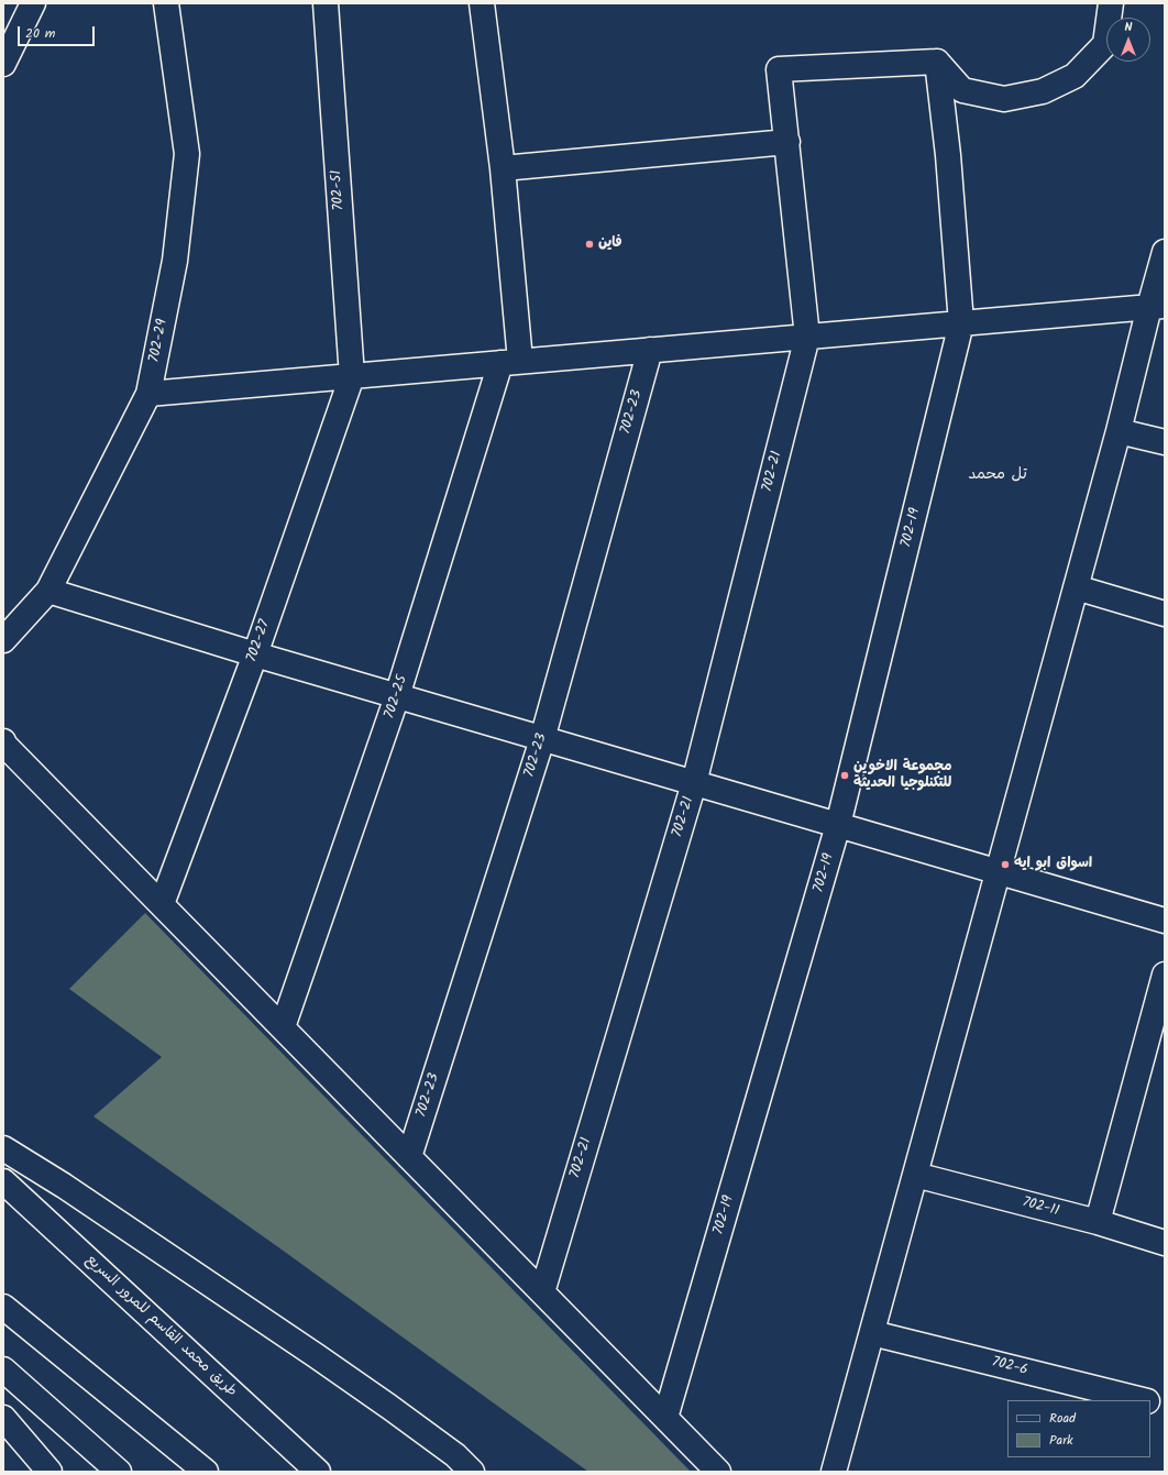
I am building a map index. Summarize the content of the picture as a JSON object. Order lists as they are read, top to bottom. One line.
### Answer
{"streets":{"main road":["702-51","702-29","702-23","702-21","702-19","702-27","702-25","702-11","طريق محمد القاسم للمرور السريع","702-6"]},"crossings":[["702-51","702-27"]],"districts":["تل محمد"],"places":["فاين","مجموعة الاخوين للتكنلوجيا الحديثة","اسواق ابو ايه"],"legend":["Road","Park"],"scale_bar":"20 m","north":"top"}
